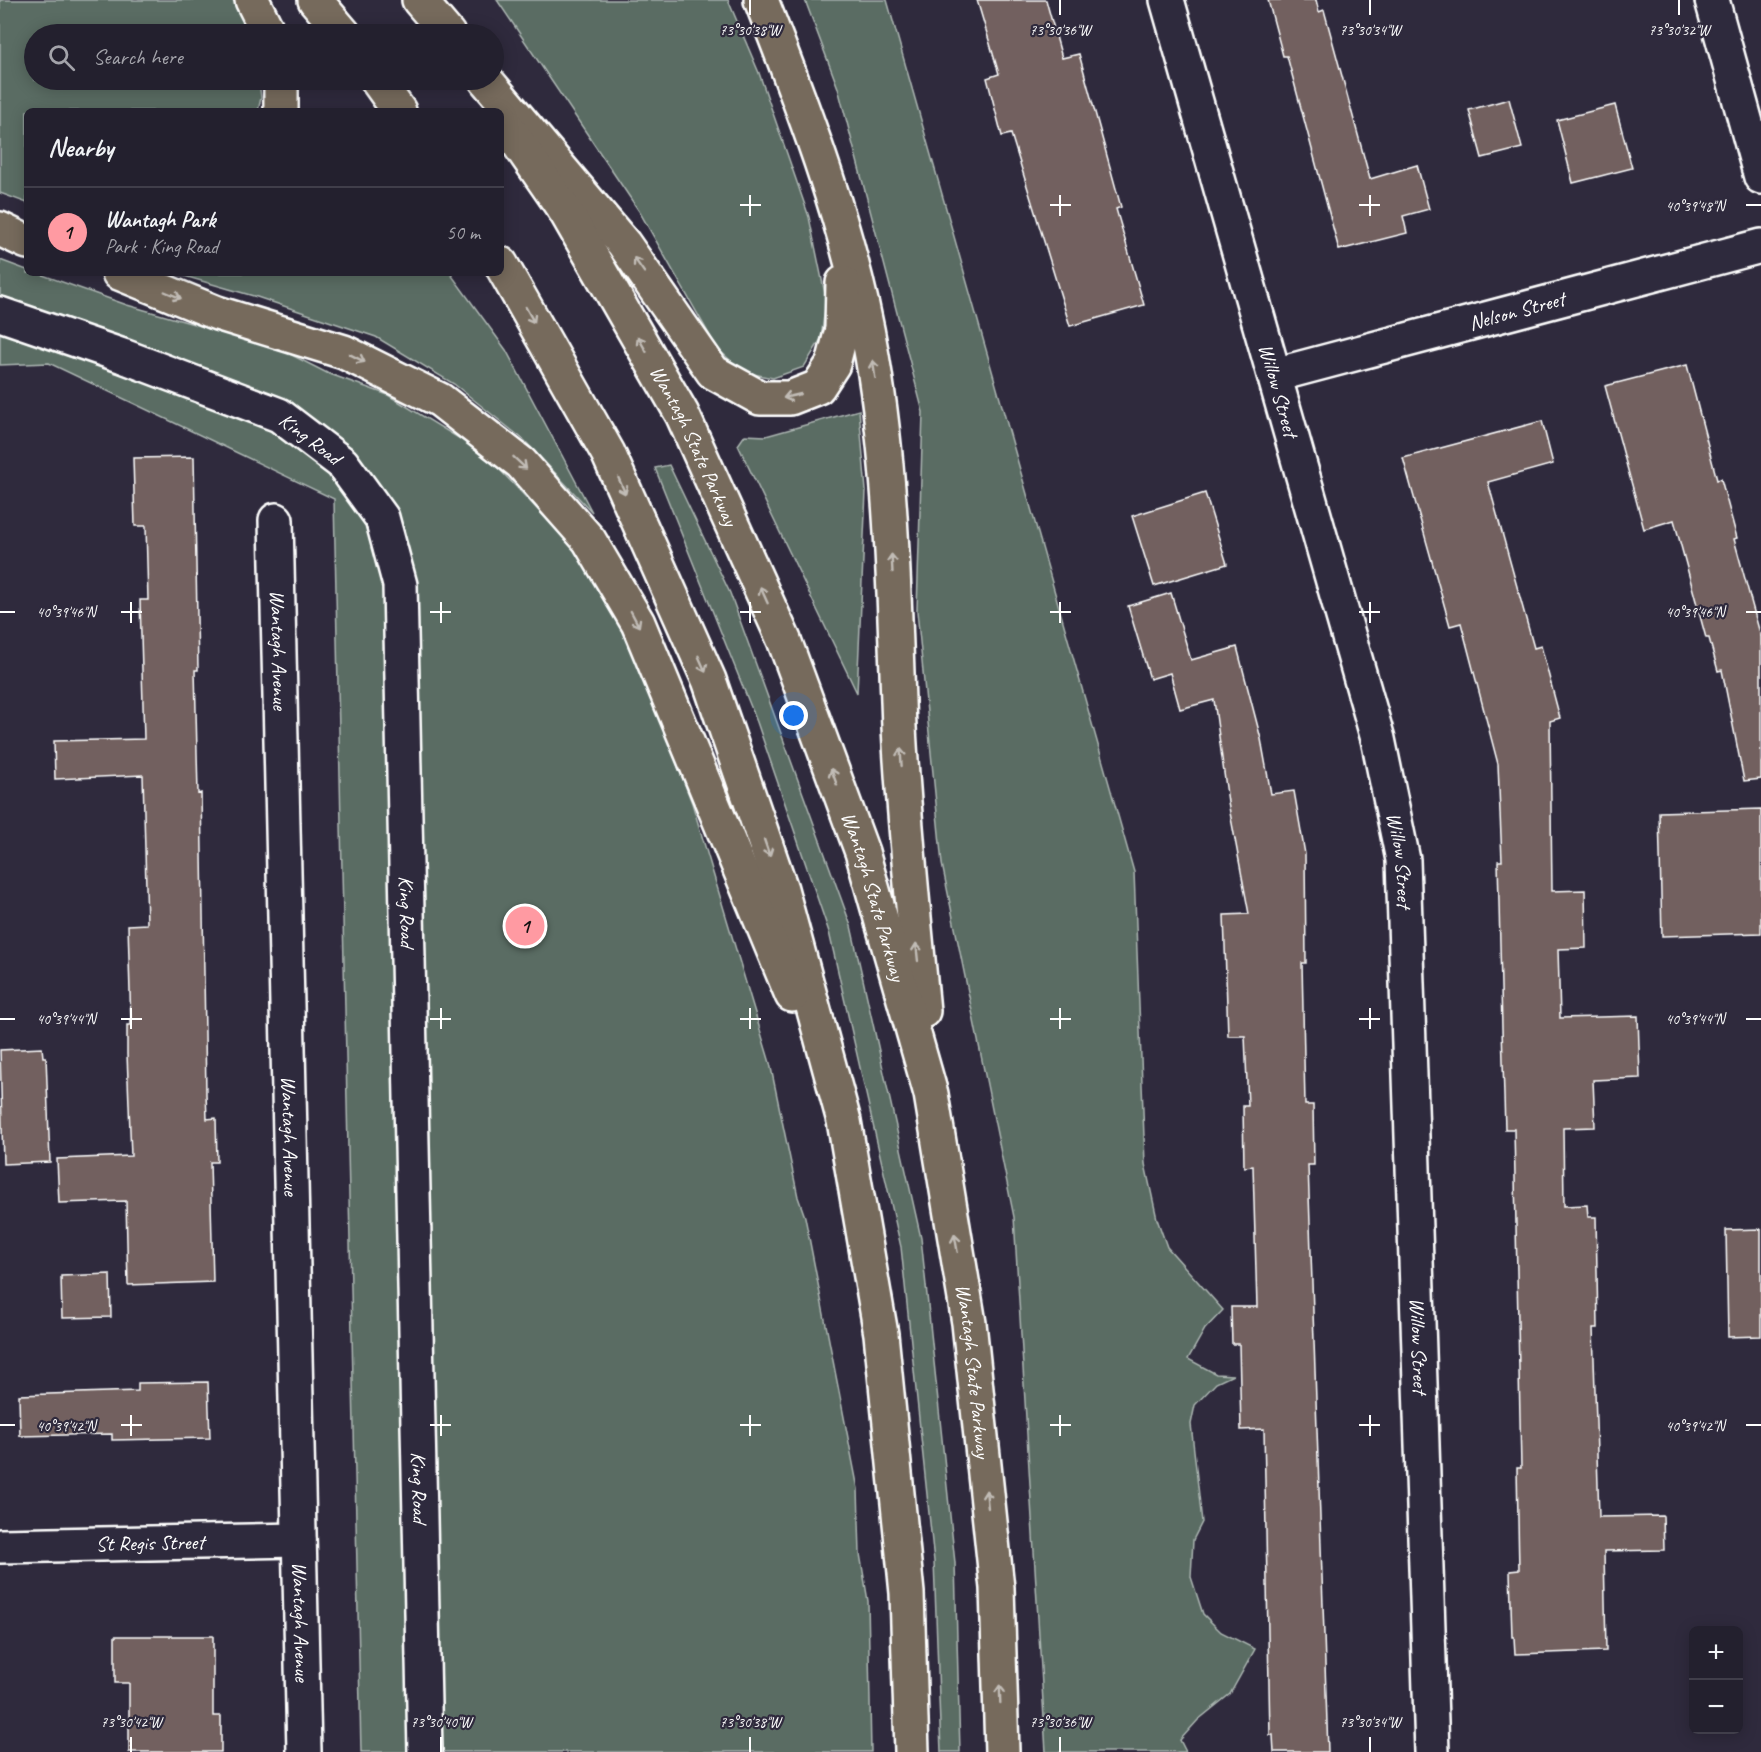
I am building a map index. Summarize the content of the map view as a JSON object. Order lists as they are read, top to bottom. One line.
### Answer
{"streets":{"highway":["Wantagh State Parkway"],"street":["Nelson Street","Willow Street","King Road","Wantagh Avenue","St Regis Street"]},"crossings":[["Nelson Street","Willow Street"],["Wantagh Avenue","St Regis Street"]],"page":{"search":"Search here","heading":"Nearby","list":[{"mark":"1","name":"Wantagh Park","note":"Park · King Road","value":"50 m"}],"pins":"1","map_buttons":["+","−"]},"coordinates":["73°30'38\"W","73°30'36\"W","73°30'34\"W","73°30'32\"W","40°39'48\"N","40°39'46\"N","40°39'44\"N","40°39'42\"N","73°30'42\"W","73°30'40\"W"]}
